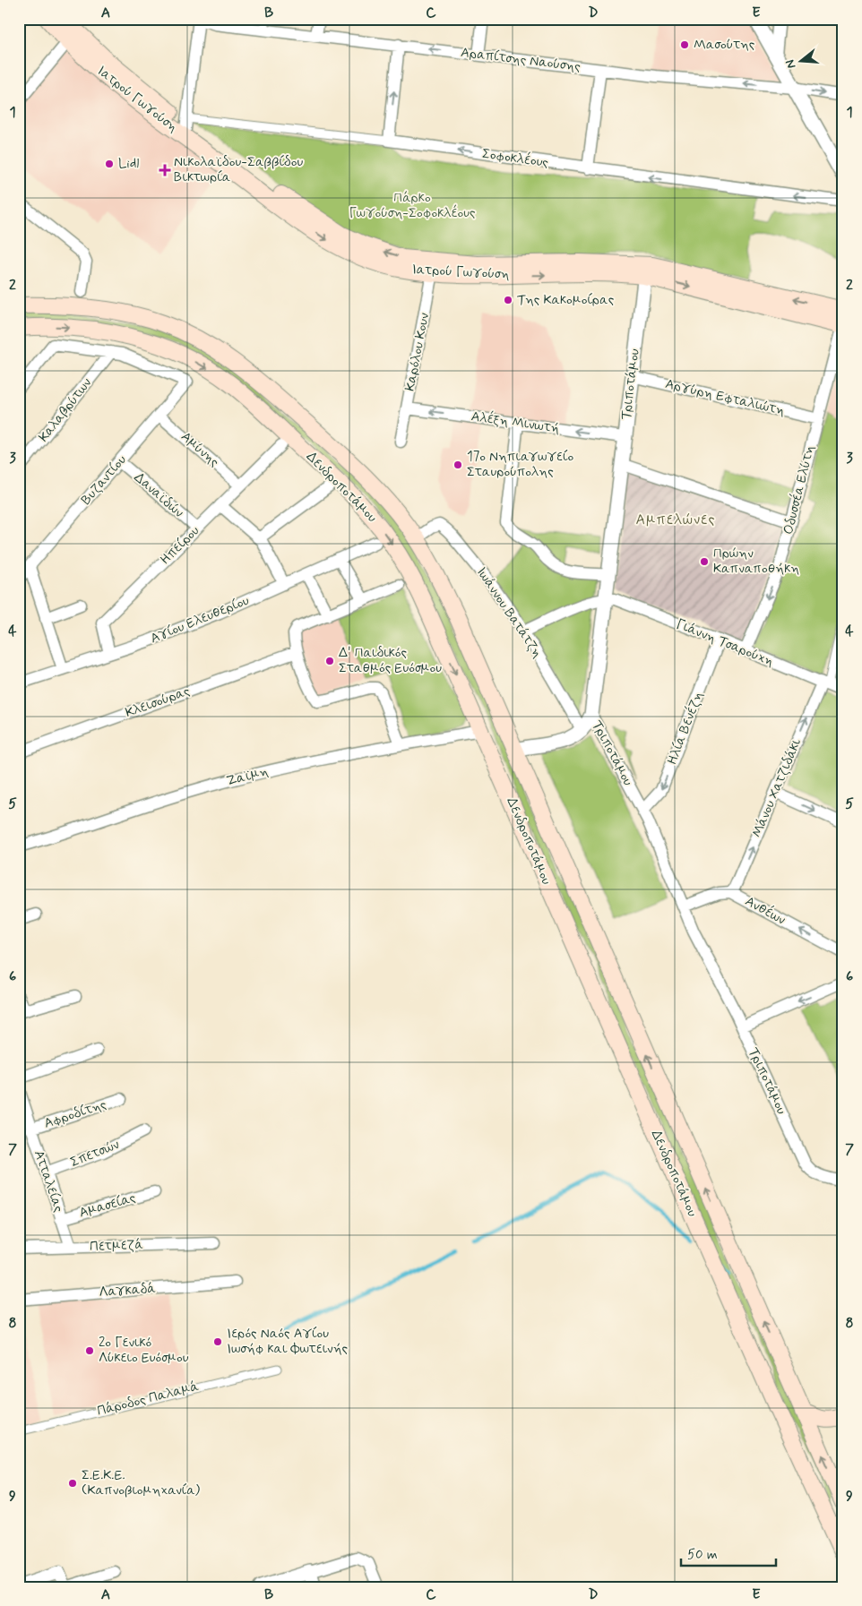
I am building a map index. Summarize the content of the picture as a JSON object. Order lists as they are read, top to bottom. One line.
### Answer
{"streets":{"main road":["Ιατρού Γωγούση","Δενδροποτάμου"],"street":["Αραπίτσης Ναούσης","Σοφοκλέους","Καρόλου Κουν","Τριποτάμου","Αργύρη Εφταλιώτη","Καλαβρύτων","Αλέξη Μινωτή","Αμύνης","Βυζαντίου","Οδυσσέα Ελύτη","Δαναϊδών","Ηπείρου","Ιωάννου Βατάτζη","Αγίου Ελευθερίου","Γιάννη Τσαρούχη","Κλεισούρας","Ηλία Βενέζη","Ζαϊμη","Μάνου Χατζιδάκι","Ανθέων","Αφροδίτης","Σπετσών","Ατταλείας","Αμασείας","Πετμεζά","Λαγκαδά","Πάροδος Παλαμά"]},"crossings":[["Ιατρού Γωγούση","Σοφοκλέους"],["Ιατρού Γωγούση","Καρόλου Κουν"],["Ιατρού Γωγούση","Τριποτάμου"],["Ιατρού Γωγούση","Οδυσσέα Ελύτη"],["Καρόλου Κουν","Αλέξη Μινωτή"],["Τριποτάμου","Αργύρη Εφταλιώτη"],["Τριποτάμου","Αλέξη Μινωτή"],["Τριποτάμου","Γιάννη Τσαρούχη"],["Τριποτάμου","Ηλία Βενέζη"],["Τριποτάμου","Ανθέων"],["Αργύρη Εφταλιώτη","Οδυσσέα Ελύτη"],["Καλαβρύτων","Βυζαντίου"],["Αμύνης","Βυζαντίου"],["Αμύνης","Ηπείρου"],["Βυζαντίου","Δαναϊδών"],["Δενδροποτάμου","Ιωάννου Βατάτζη"],["Δενδροποτάμου","Ζαϊμη"],["Οδυσσέα Ελύτη","Γιάννη Τσαρούχη"],["Δαναϊδών","Ηπείρου"],["Ηπείρου","Αγίου Ελευθερίου"],["Γιάννη Τσαρούχη","Ηλία Βενέζη"],["Γιάννη Τσαρούχη","Μάνου Χατζιδάκι"],["Μάνου Χατζιδάκι","Ανθέων"],["Αφροδίτης","Ατταλείας"],["Σπετσών","Ατταλείας"],["Ατταλείας","Αμασείας"],["Ατταλείας","Πετμεζά"]],"one_way":["Σοφοκλέους","Αλέξη Μινωτή","Ηλία Βενέζη","Μάνου Χατζιδάκι","Ανθέων"],"districts":["Αμπελώνες"],"parks":["Πάρκο Γωγούση-Σοφοκλέους"],"places":{"other":["Μασούτης","Lidl","Της Κακομοίρας","17ο Νηπιαγωγείο Σταυρούπολης","Πρώην Καπναποθήκη","Δ' Παιδικός Σταθμός Ευόσμου","Ιερός Ναός Αγίου Ιωσήφ και Φωτεινής","2ο Γενικό Λύκειο Ευόσμου","Σ.Ε.Κ.Ε. (Καπνοβιομηχανία)"],"health":["Νικολαϊδου-Σαββίδου Βικτωρία"]},"scale_bar":"50 m","north":"left","grid":{"columns":["A","B","C","D","E"],"rows":["1","2","3","4","5","6","7","8","9"]}}
